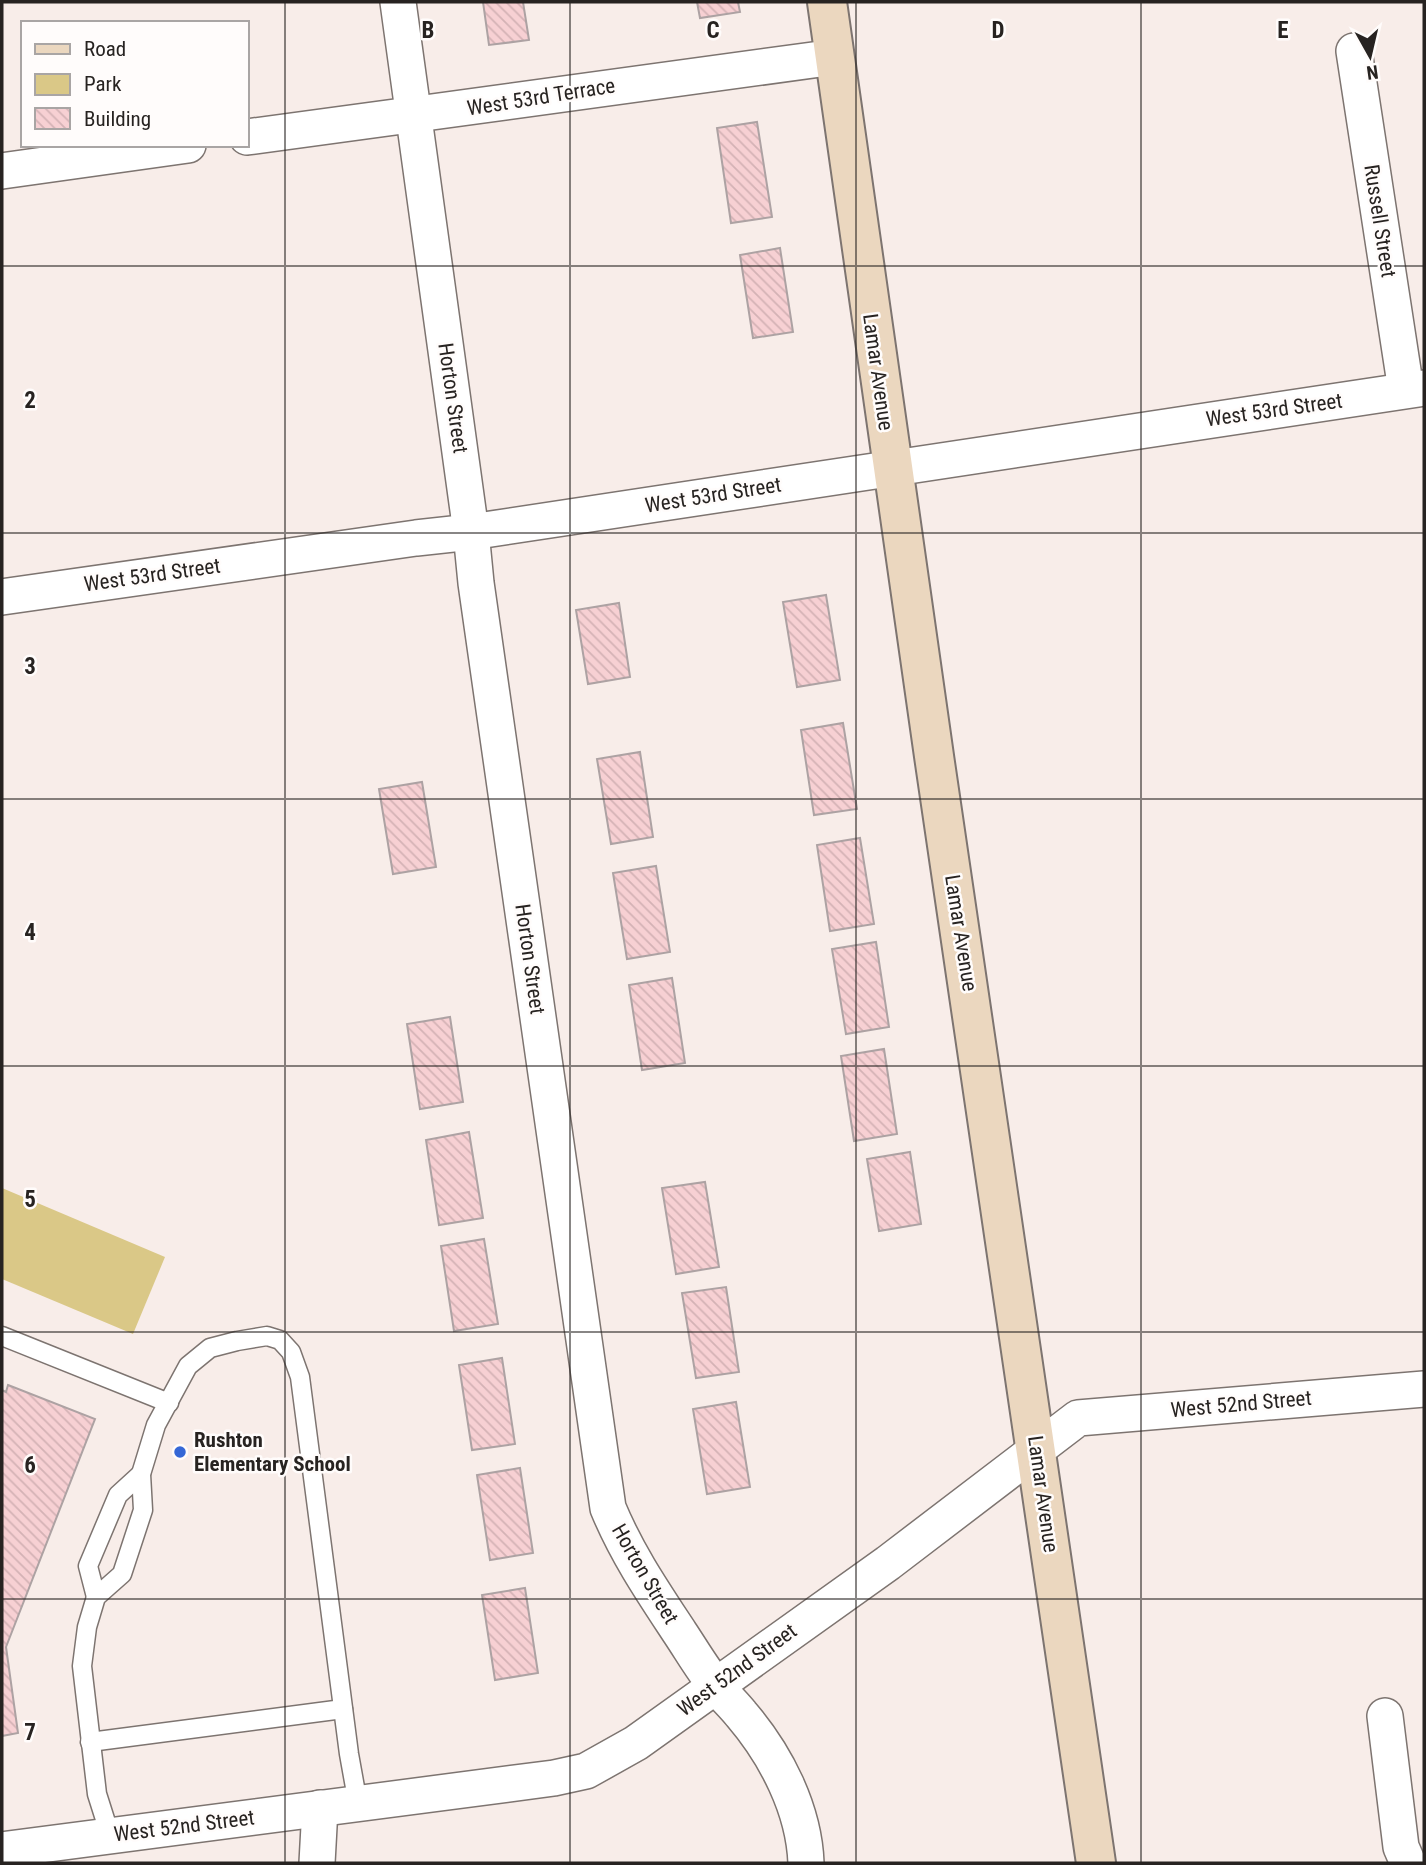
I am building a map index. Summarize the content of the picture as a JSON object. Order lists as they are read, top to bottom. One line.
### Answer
{"streets":{"street":["West 53rd Terrace","Russell Street","Lamar Avenue","Horton Street","West 53rd Street","West 52nd Street"]},"crossings":[["West 53rd Terrace","Lamar Avenue"],["West 53rd Terrace","Horton Street"],["Russell Street","West 53rd Street"],["Lamar Avenue","West 53rd Street"],["Lamar Avenue","West 52nd Street"],["Horton Street","West 53rd Street"],["Horton Street","West 52nd Street"]],"places":["Rushton Elementary School"],"legend":["Road","Park","Building"],"north":"bottom","grid":{"columns":["B","C","D","E"],"rows":["2","3","4","5","6","7"]}}
